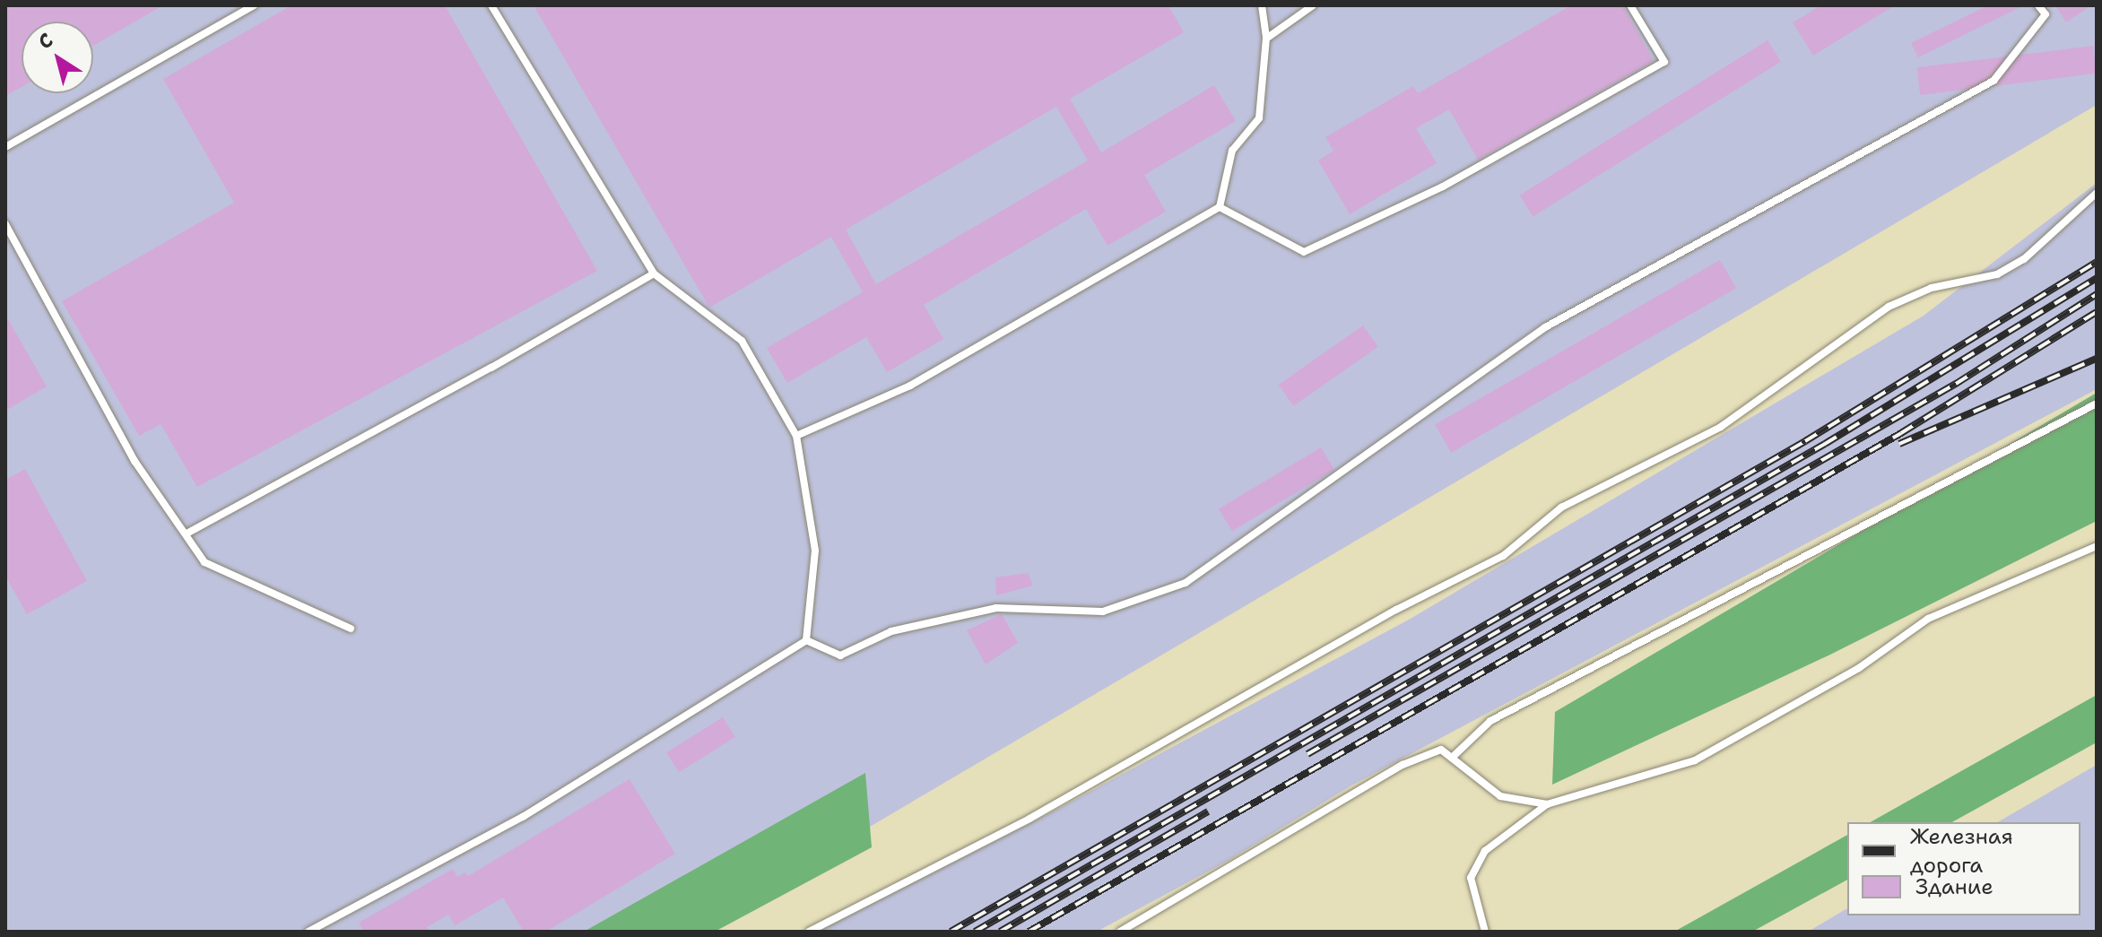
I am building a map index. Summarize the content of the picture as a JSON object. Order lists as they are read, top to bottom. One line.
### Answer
{"legend":["Железная дорога","Здание"],"north":"top left"}
